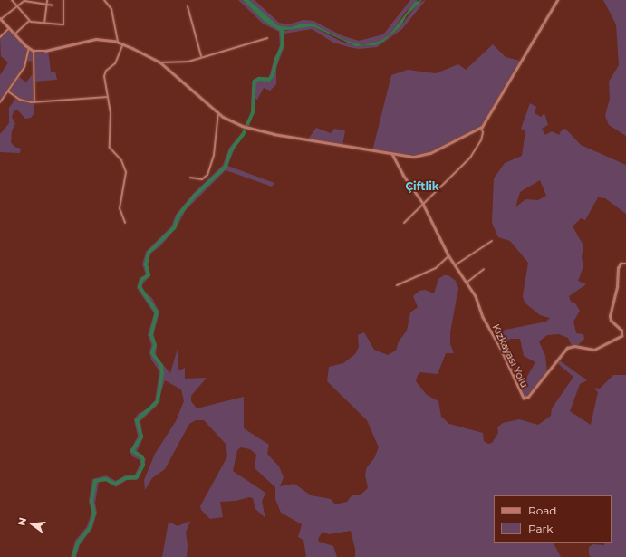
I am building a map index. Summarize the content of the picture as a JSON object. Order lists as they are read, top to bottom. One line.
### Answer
{"streets":{"street":["Kızkayası Yolu"]},"districts":["Çiftlik"],"legend":["Road","Park"],"north":"left"}
